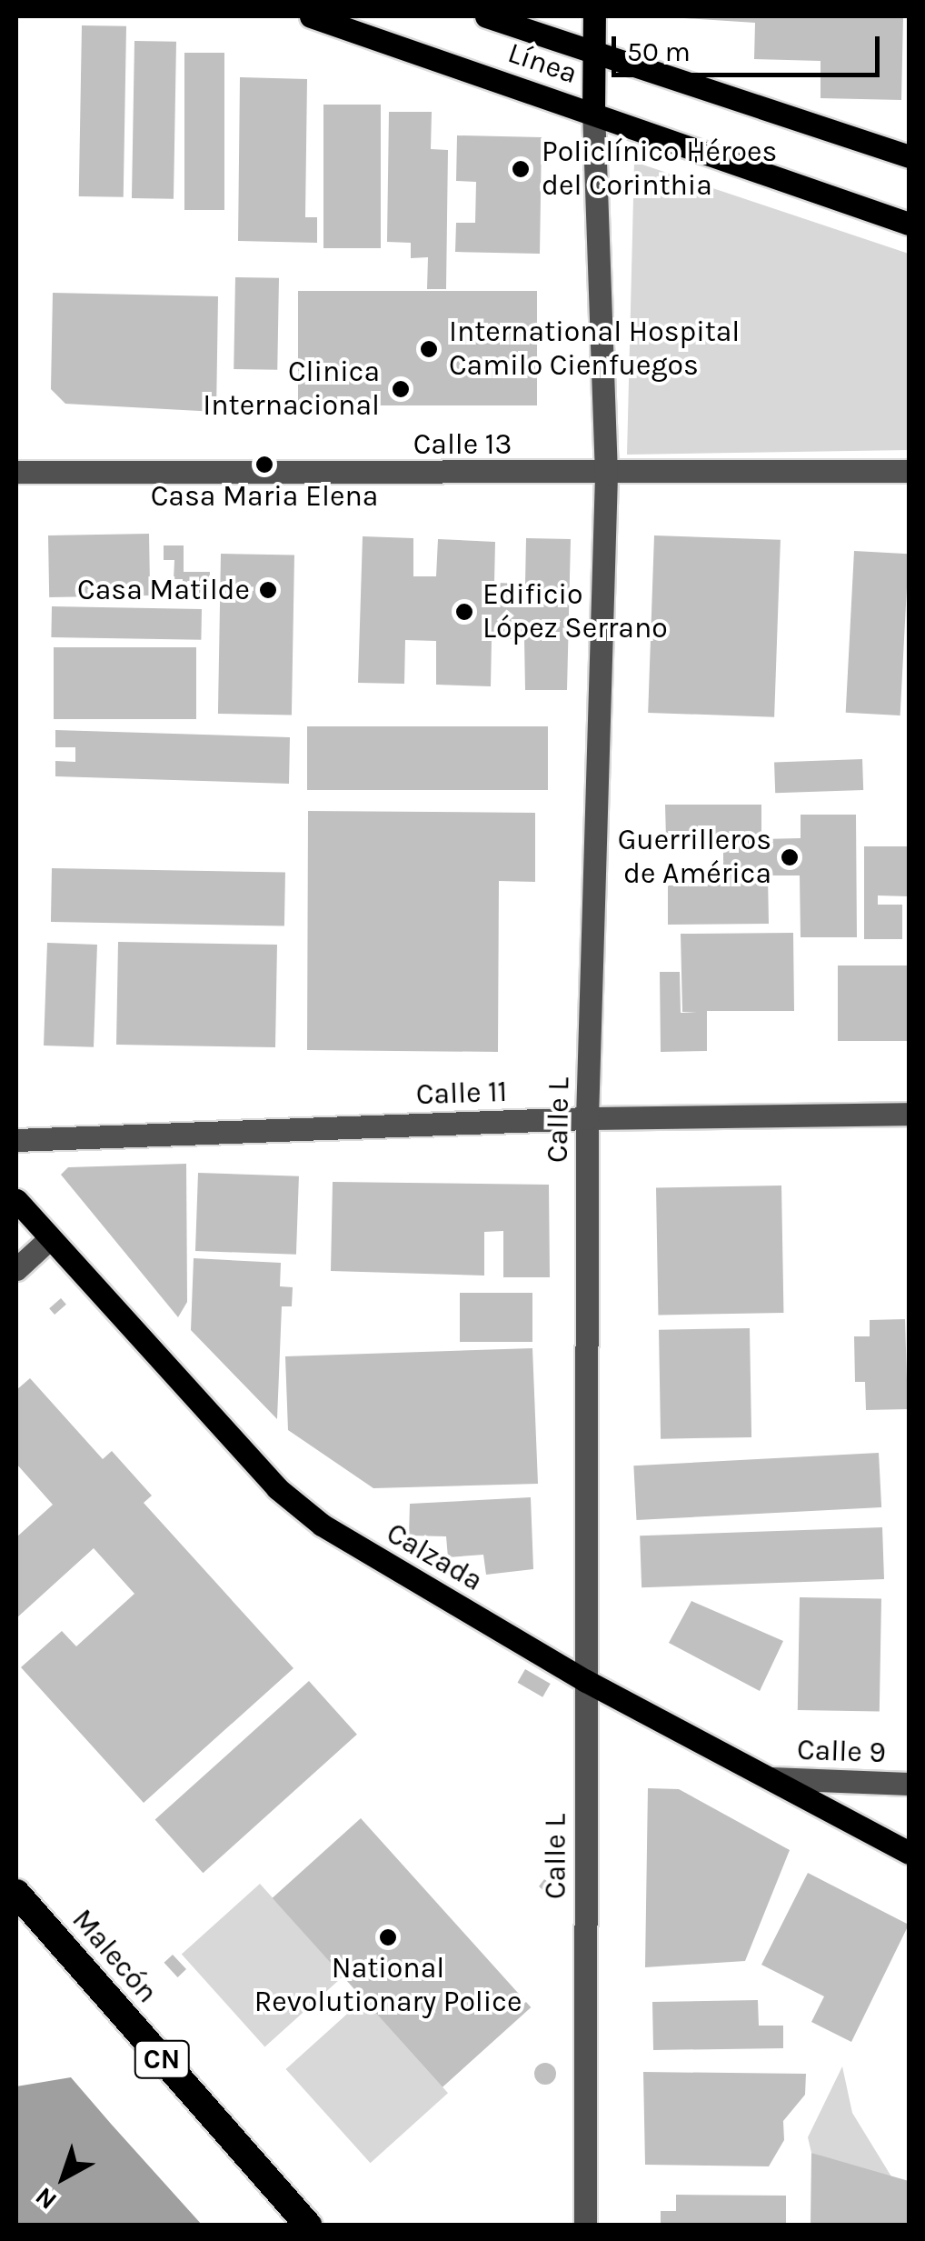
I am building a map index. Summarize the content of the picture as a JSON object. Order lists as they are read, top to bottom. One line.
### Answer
{"streets":{"highway":["Malecón","CN"],"main road":["Línea","Calle L","Calzada"],"street":["Calle 13","Calle 11","Calle 9"]},"crossings":[["Línea","Calle L"],["Calle 13","Calle L"],["Calle 11","Calle L"],["Calle L","Calzada"],["Calzada","Calle 9"]],"places":["Policlínico Héroes del Corinthia","International Hospital Camilo Cienfuegos","Clinica Internacional","Casa Maria Elena","Casa Matilde","Edificio López Serrano","Guerrilleros de América","National Revolutionary Police"],"scale_bar":"50 m","north":"bottom left"}
